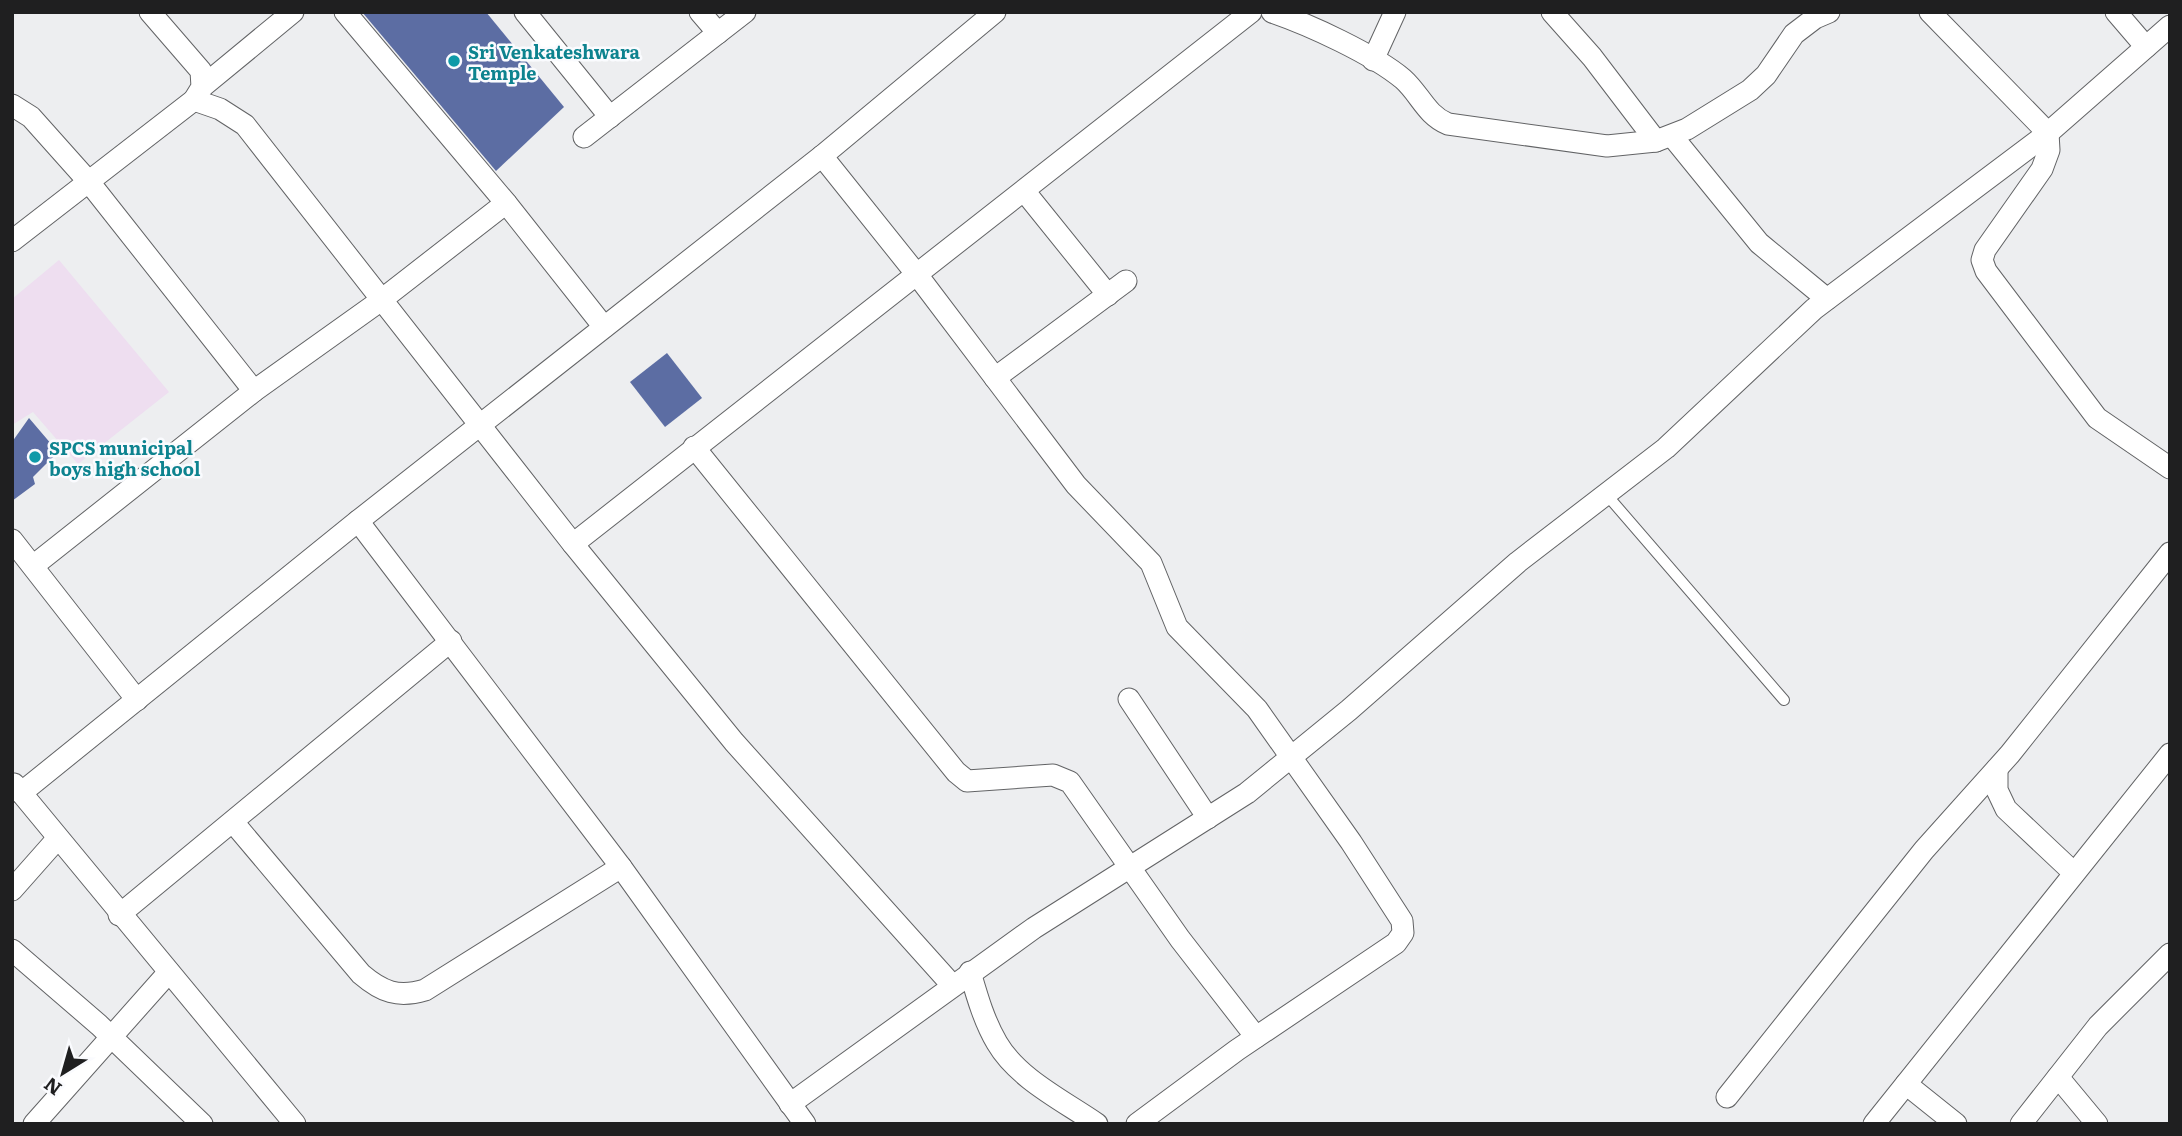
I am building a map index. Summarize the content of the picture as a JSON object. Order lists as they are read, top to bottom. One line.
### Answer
{"places":["Sri Venkateshwara Temple","SPCS municipal boys high school"],"north":"bottom left"}
